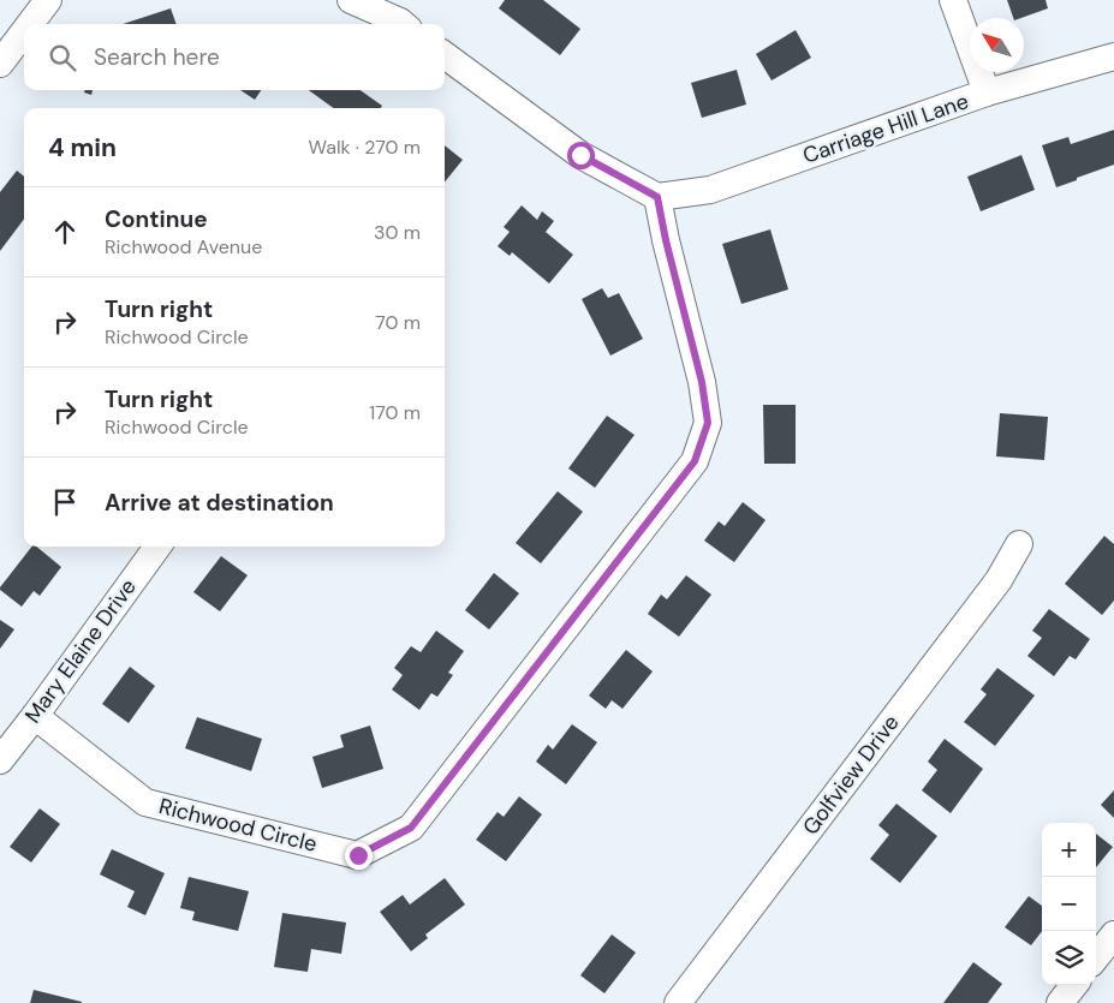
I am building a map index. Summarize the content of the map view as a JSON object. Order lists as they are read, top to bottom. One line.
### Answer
{"streets":{"street":["Carriage Hill Lane","Mary Elaine Drive","Golfview Drive","Richwood Circle"]},"crossings":[["Carriage Hill Lane","Richwood Circle"],["Mary Elaine Drive","Richwood Circle"]],"north":"top left","page":{"search":"Search here","heading":["4 min","Walk · 270 m"],"list":[["Continue","Richwood Avenue","30 m"],["Turn right","Richwood Circle","70 m"],["Turn right","Richwood Circle","170 m"],"Arrive at destination"],"map_buttons":["+","−"]}}
